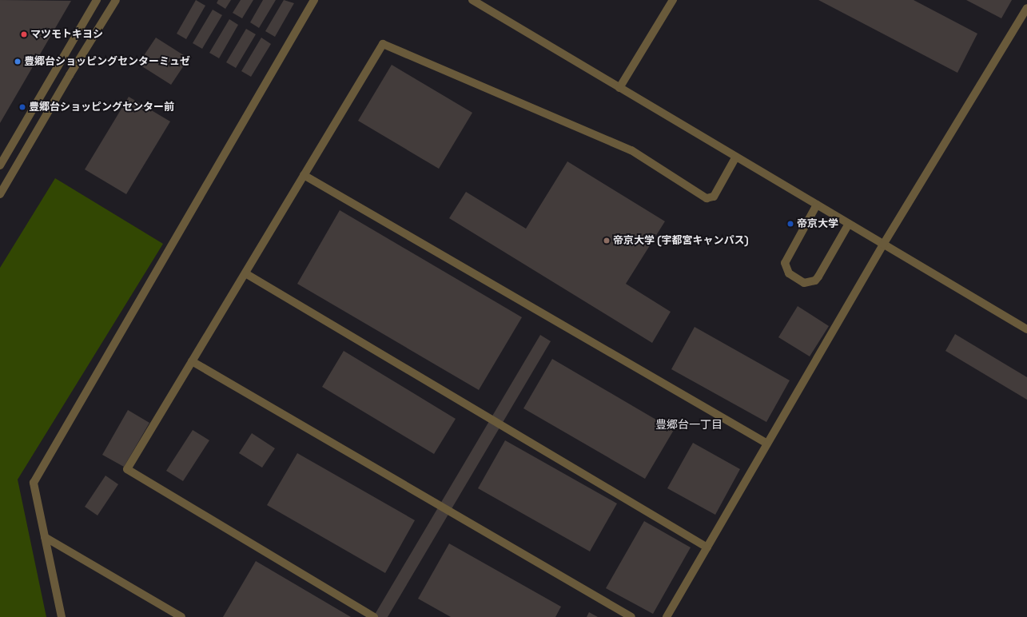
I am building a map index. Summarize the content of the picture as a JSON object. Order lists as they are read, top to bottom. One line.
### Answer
{"districts":["豊郷台一丁目"],"places":["マツモトキヨシ","豊郷台ショッピングセンターミュゼ","豊郷台ショッピングセンター前","帝京大学","帝京大学 (宇都宮キャンパス)"]}
